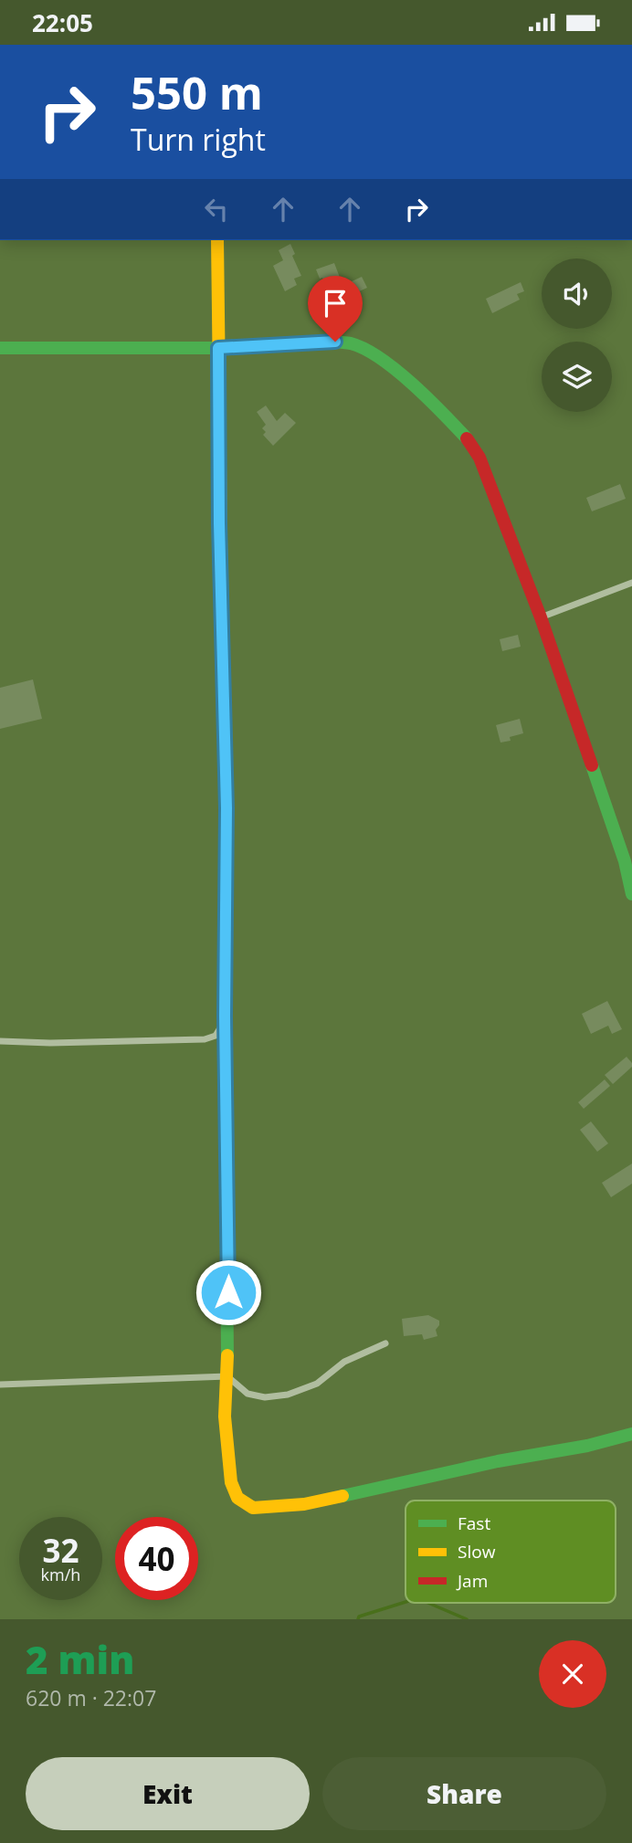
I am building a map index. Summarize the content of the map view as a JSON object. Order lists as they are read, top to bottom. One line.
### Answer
{"legend":["Fast","Slow","Jam"],"page":{"status":"22:05","turn":["550 m","Turn right"],"speed":"32 km/h","limit":"40","heading":["2 min","620 m · 22:07"],"buttons":["Exit","Share"]}}
